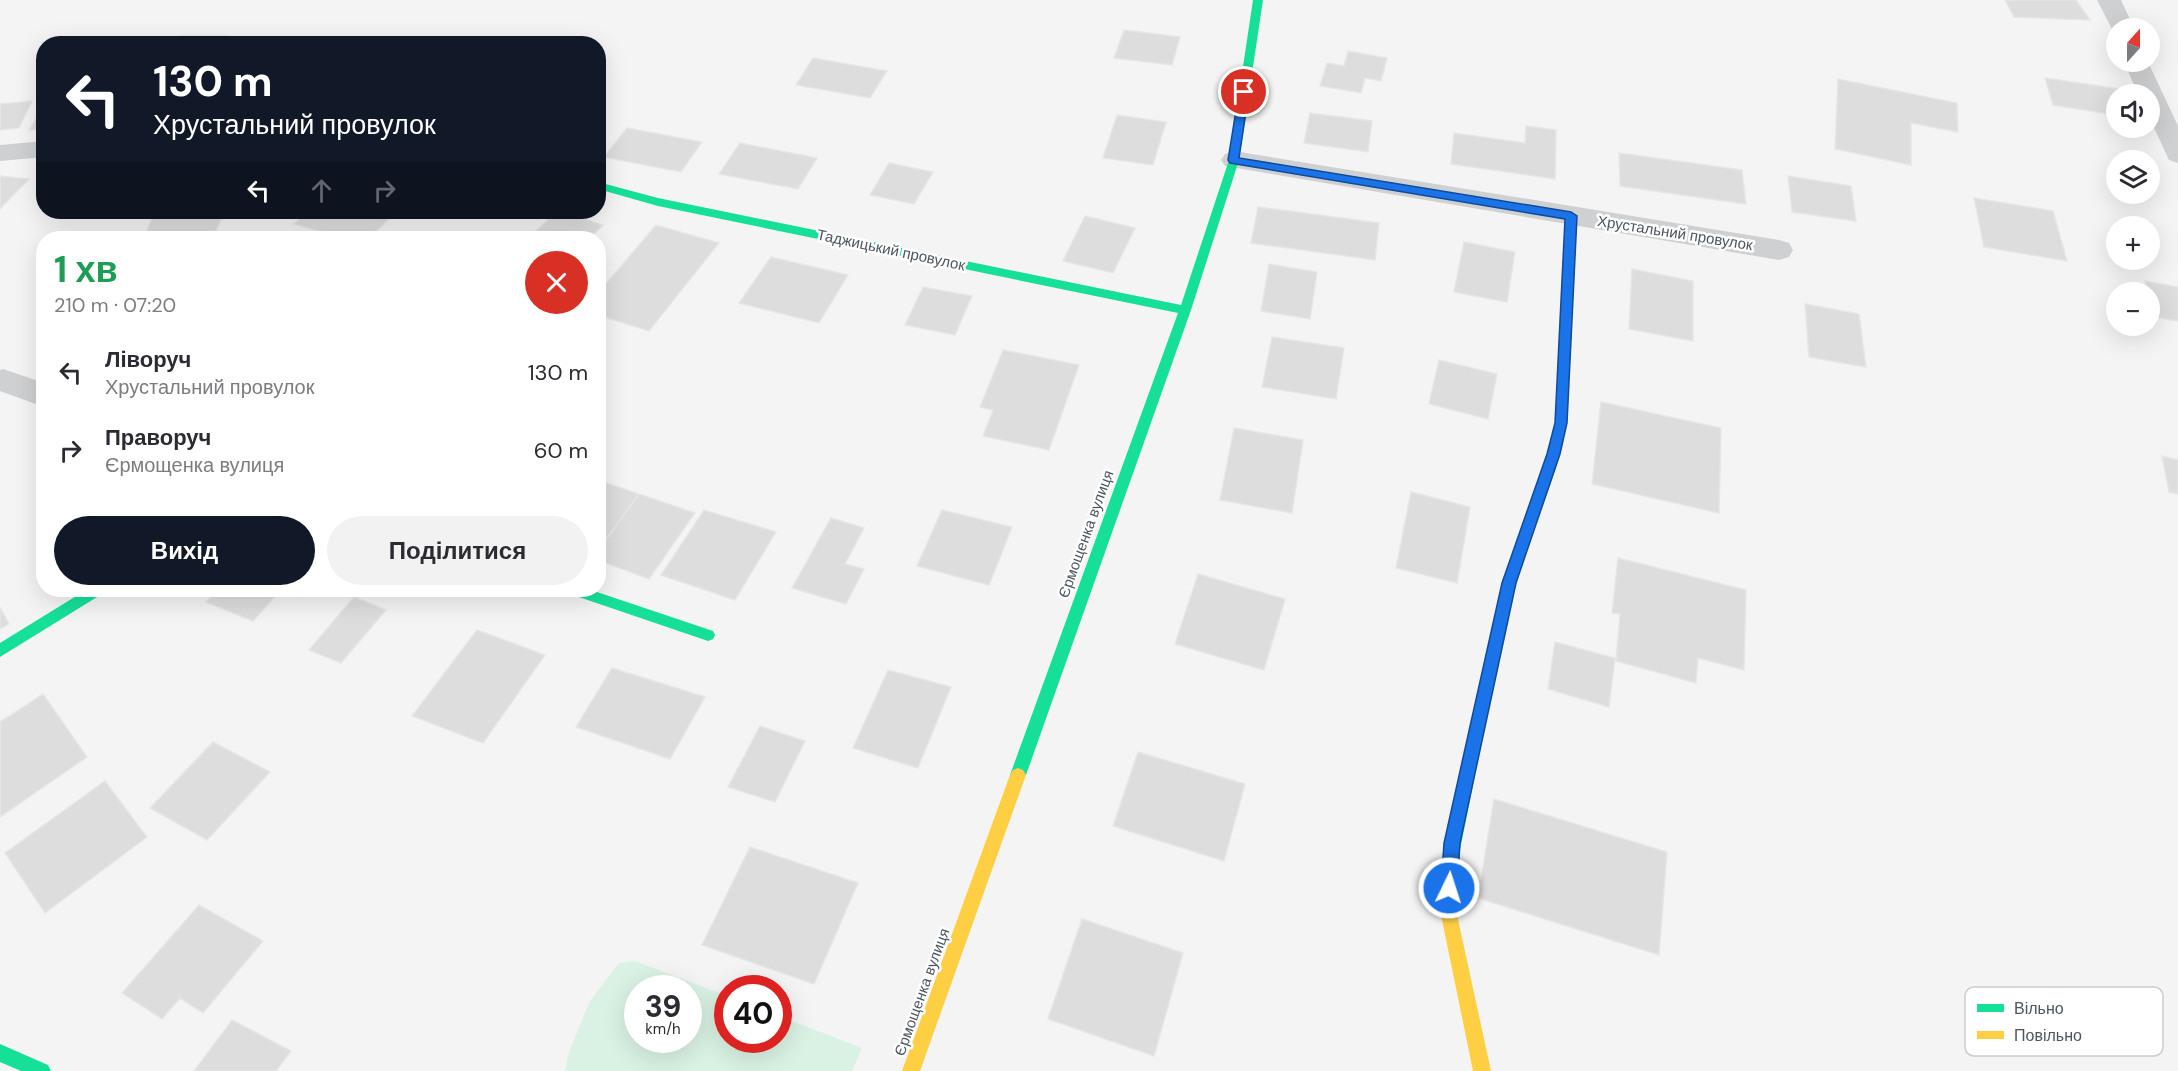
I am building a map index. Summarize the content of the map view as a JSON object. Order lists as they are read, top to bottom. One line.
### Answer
{"streets":{"street":["Хрустальний провулок","Таджицький провулок","Єрмощенка вулиця"]},"crossings":[["Хрустальний провулок","Єрмощенка вулиця"],["Таджицький провулок","Єрмощенка вулиця"]],"legend":["Вільно","Повільно"],"north":"top","page":{"map_buttons":["+","−"],"turn":["130 m","Хрустальний провулок"],"heading":["1 хв","210 m · 07:20"],"list":[{"name":"Ліворуч","note":"Хрустальний провулок","value":"130 m"},{"name":"Праворуч","note":"Єрмощенка вулиця","value":"60 m"}],"buttons":["Вихід","Поділитися"],"speed":"39 km/h","limit":"40"}}
